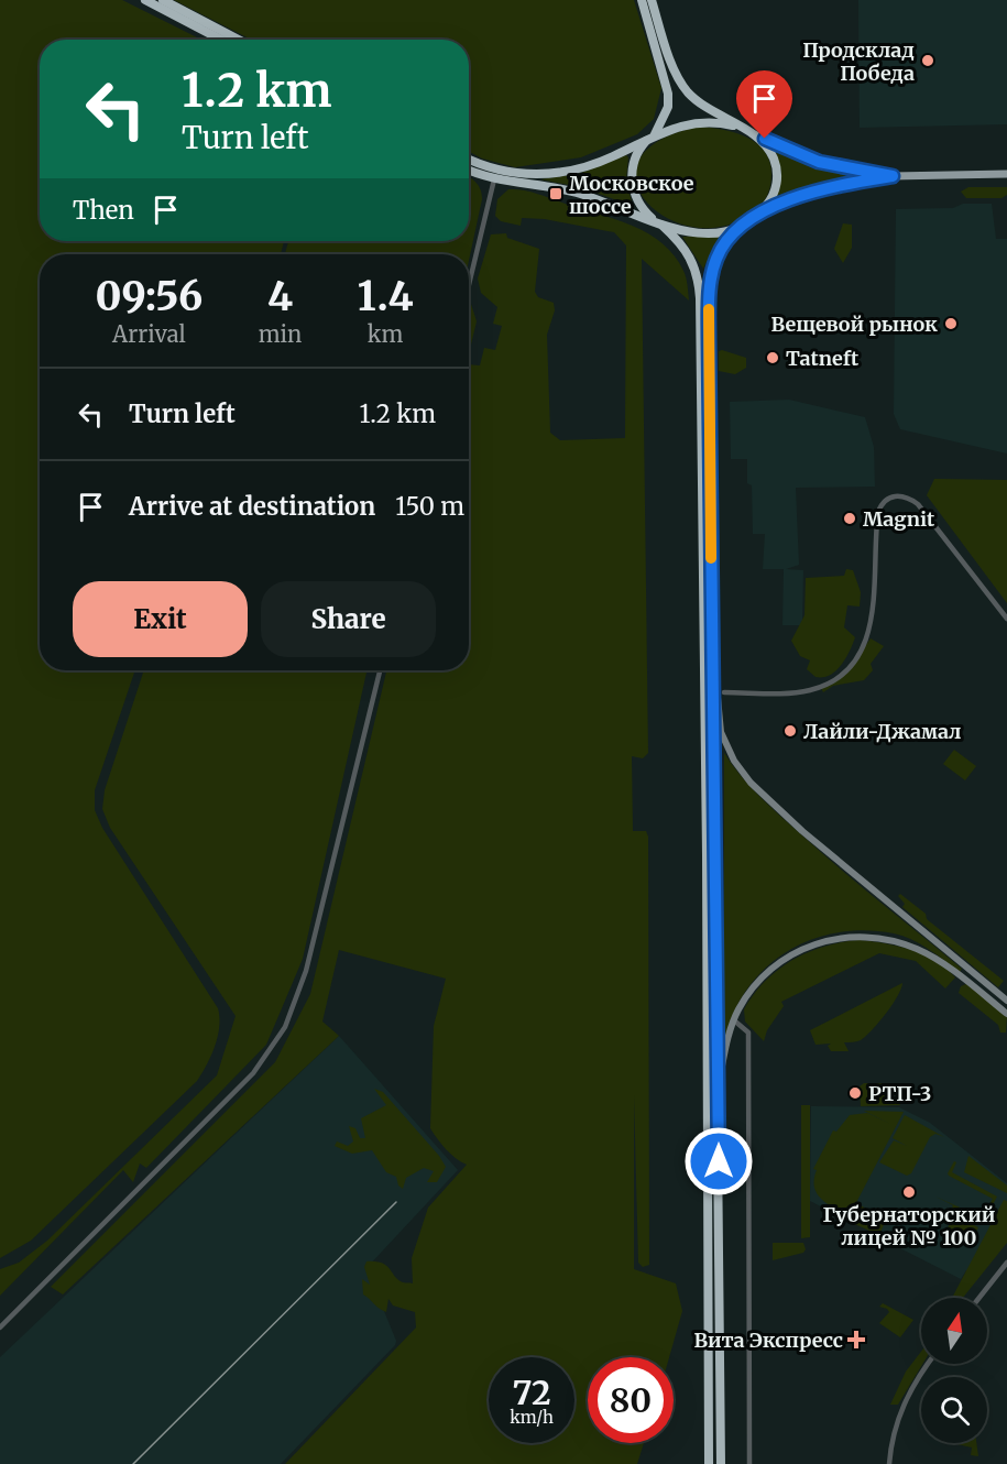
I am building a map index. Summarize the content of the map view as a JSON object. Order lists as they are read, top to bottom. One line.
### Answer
{"places":{"other":["Продсклад Победа","Вещевой рынок","Tatneft","Magnit","Лайли-Джамал","РТП-3","Губернаторский лицей № 100"],"transit":["Московское шоссе"],"health":["Вита Экспресс"]},"north":"top","page":{"turn":["1.2 km","Turn left"],"then":"Then","eta":["09:56","Arrival","4","min","1.4","km"],"list":[{"name":"Turn left","value":"1.2 km"},{"name":"Arrive at destination","value":"150 m"}],"buttons":["Exit","Share"],"speed":"72 km/h","limit":"80"}}
